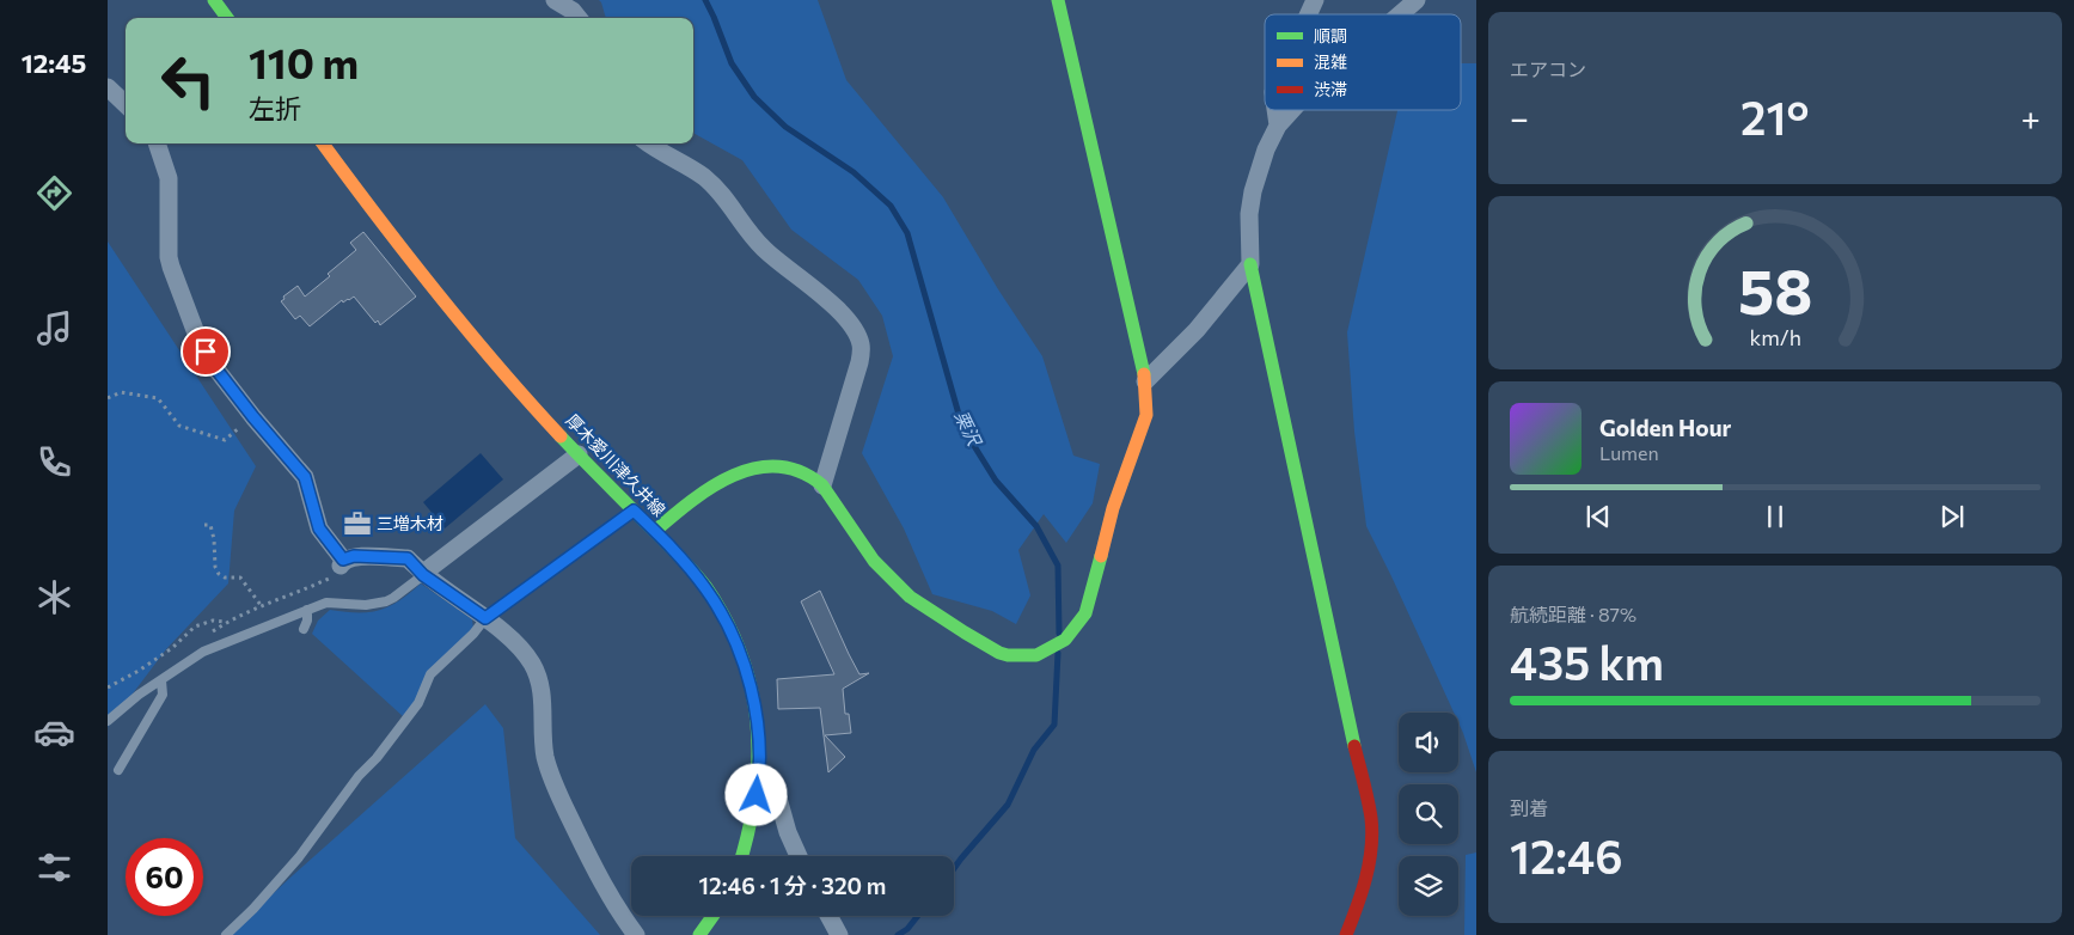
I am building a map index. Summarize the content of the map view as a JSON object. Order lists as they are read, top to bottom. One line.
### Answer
{"streets":{"street":["厚木愛川津久井線"]},"water":["栗沢"],"places":{"office":["三増木材"]},"legend":["順調","混雑","渋滞"],"page":{"tabs":"12:45","tile":["エアコン",["航続距離 · 87%","435 km"],["到着","12:46"]],"turn":["110 m","左折"],"heat":["−","21°","+"],"song":["Golden Hour","Lumen"],"limit":"60","trip":"12:46 · 1 分 · 320 m","gauge":["58","km/h"]}}
